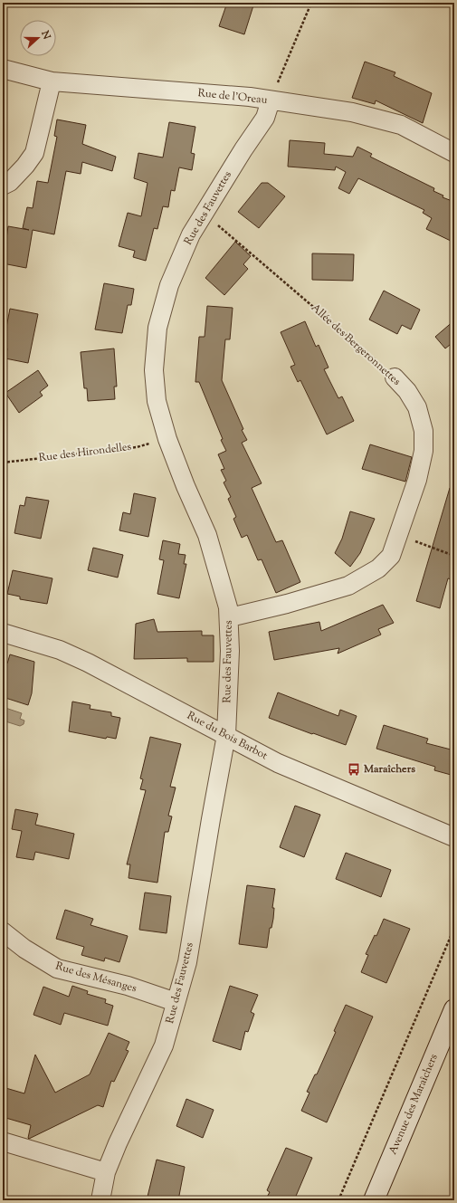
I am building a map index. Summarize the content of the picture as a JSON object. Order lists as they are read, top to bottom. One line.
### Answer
{"streets":{"street":["Rue de l'Oreau","Rue des Fauvettes","Allée des Bergeronnettes","Rue du Bois Barbot","Rue des Mésanges","Avenue des Maraîchers"],"path":["Rue des Hirondelles"]},"crossings":[["Rue de l'Oreau","Rue des Fauvettes"],["Rue des Fauvettes","Allée des Bergeronnettes"],["Rue des Fauvettes","Rue des Hirondelles"],["Rue des Fauvettes","Rue du Bois Barbot"],["Rue des Fauvettes","Rue des Mésanges"]],"places":{"bus stop":["Maraîchers"]},"north":"right"}
